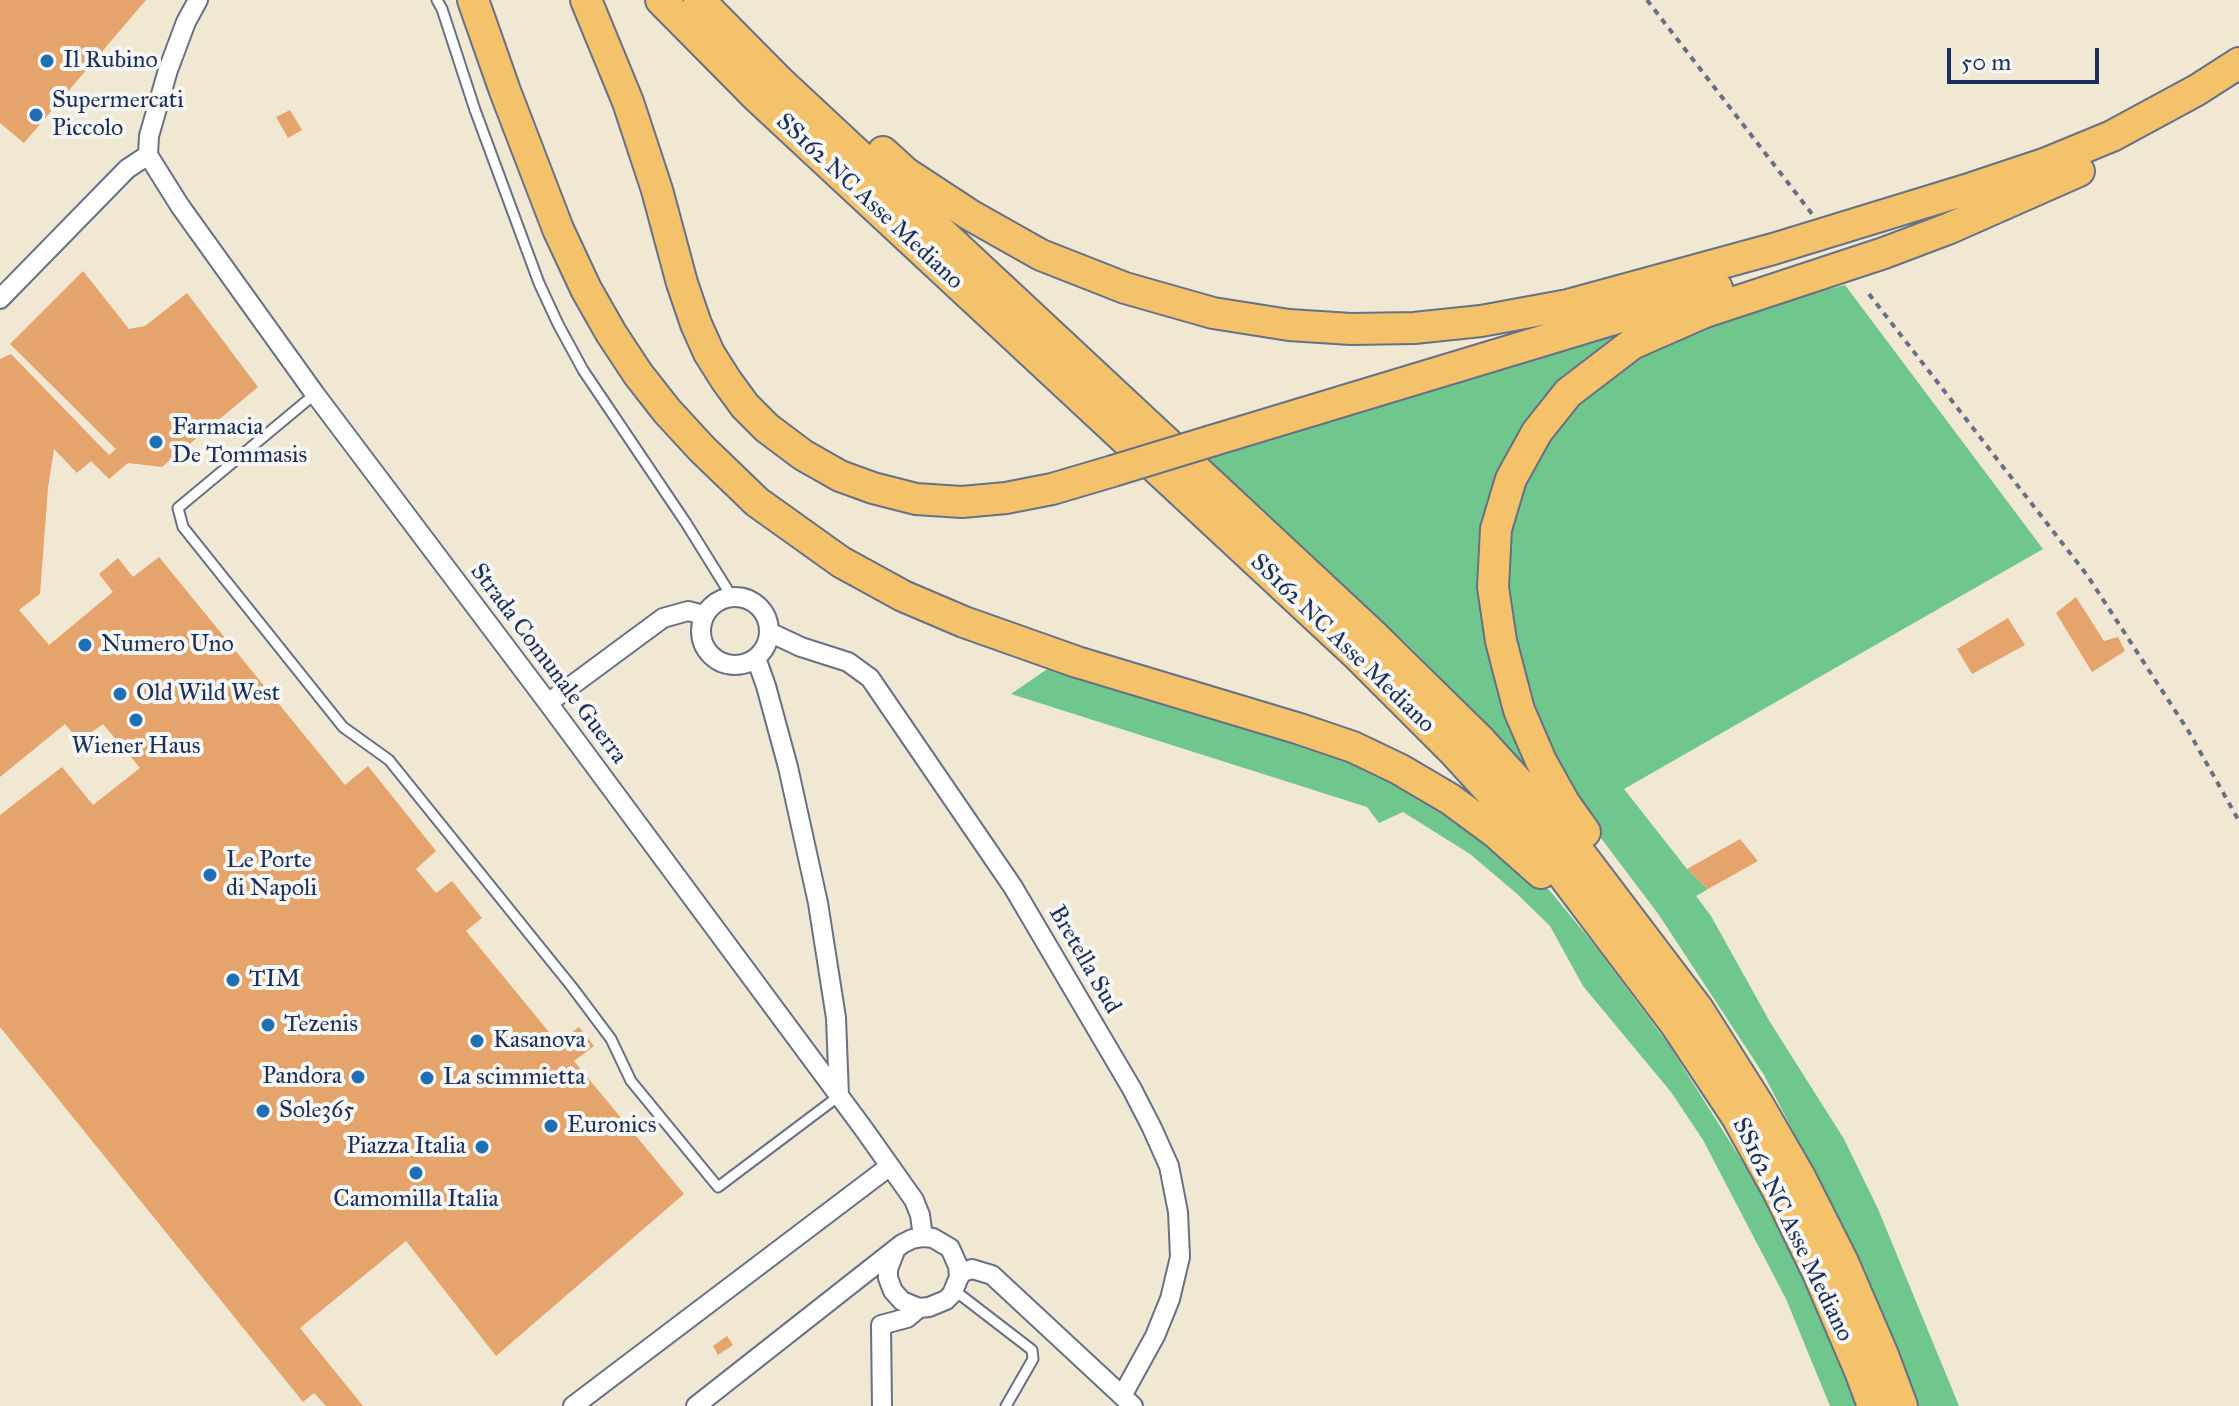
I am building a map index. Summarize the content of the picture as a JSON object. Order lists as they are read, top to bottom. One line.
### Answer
{"streets":{"highway":["SS162 NC Asse Mediano"],"street":["Strada Comunale Guerra","Bretella Sud"]},"places":["Il Rubino","Supermercati Piccolo","Farmacia De Tommasis","Numero Uno","Old Wild West","Wiener Haus","Le Porte di Napoli","TIM","Tezenis","Kasanova","Pandora","La scimmietta","Sole365","Euronics","Piazza Italia","Camomilla Italia"],"scale_bar":"50 m"}
